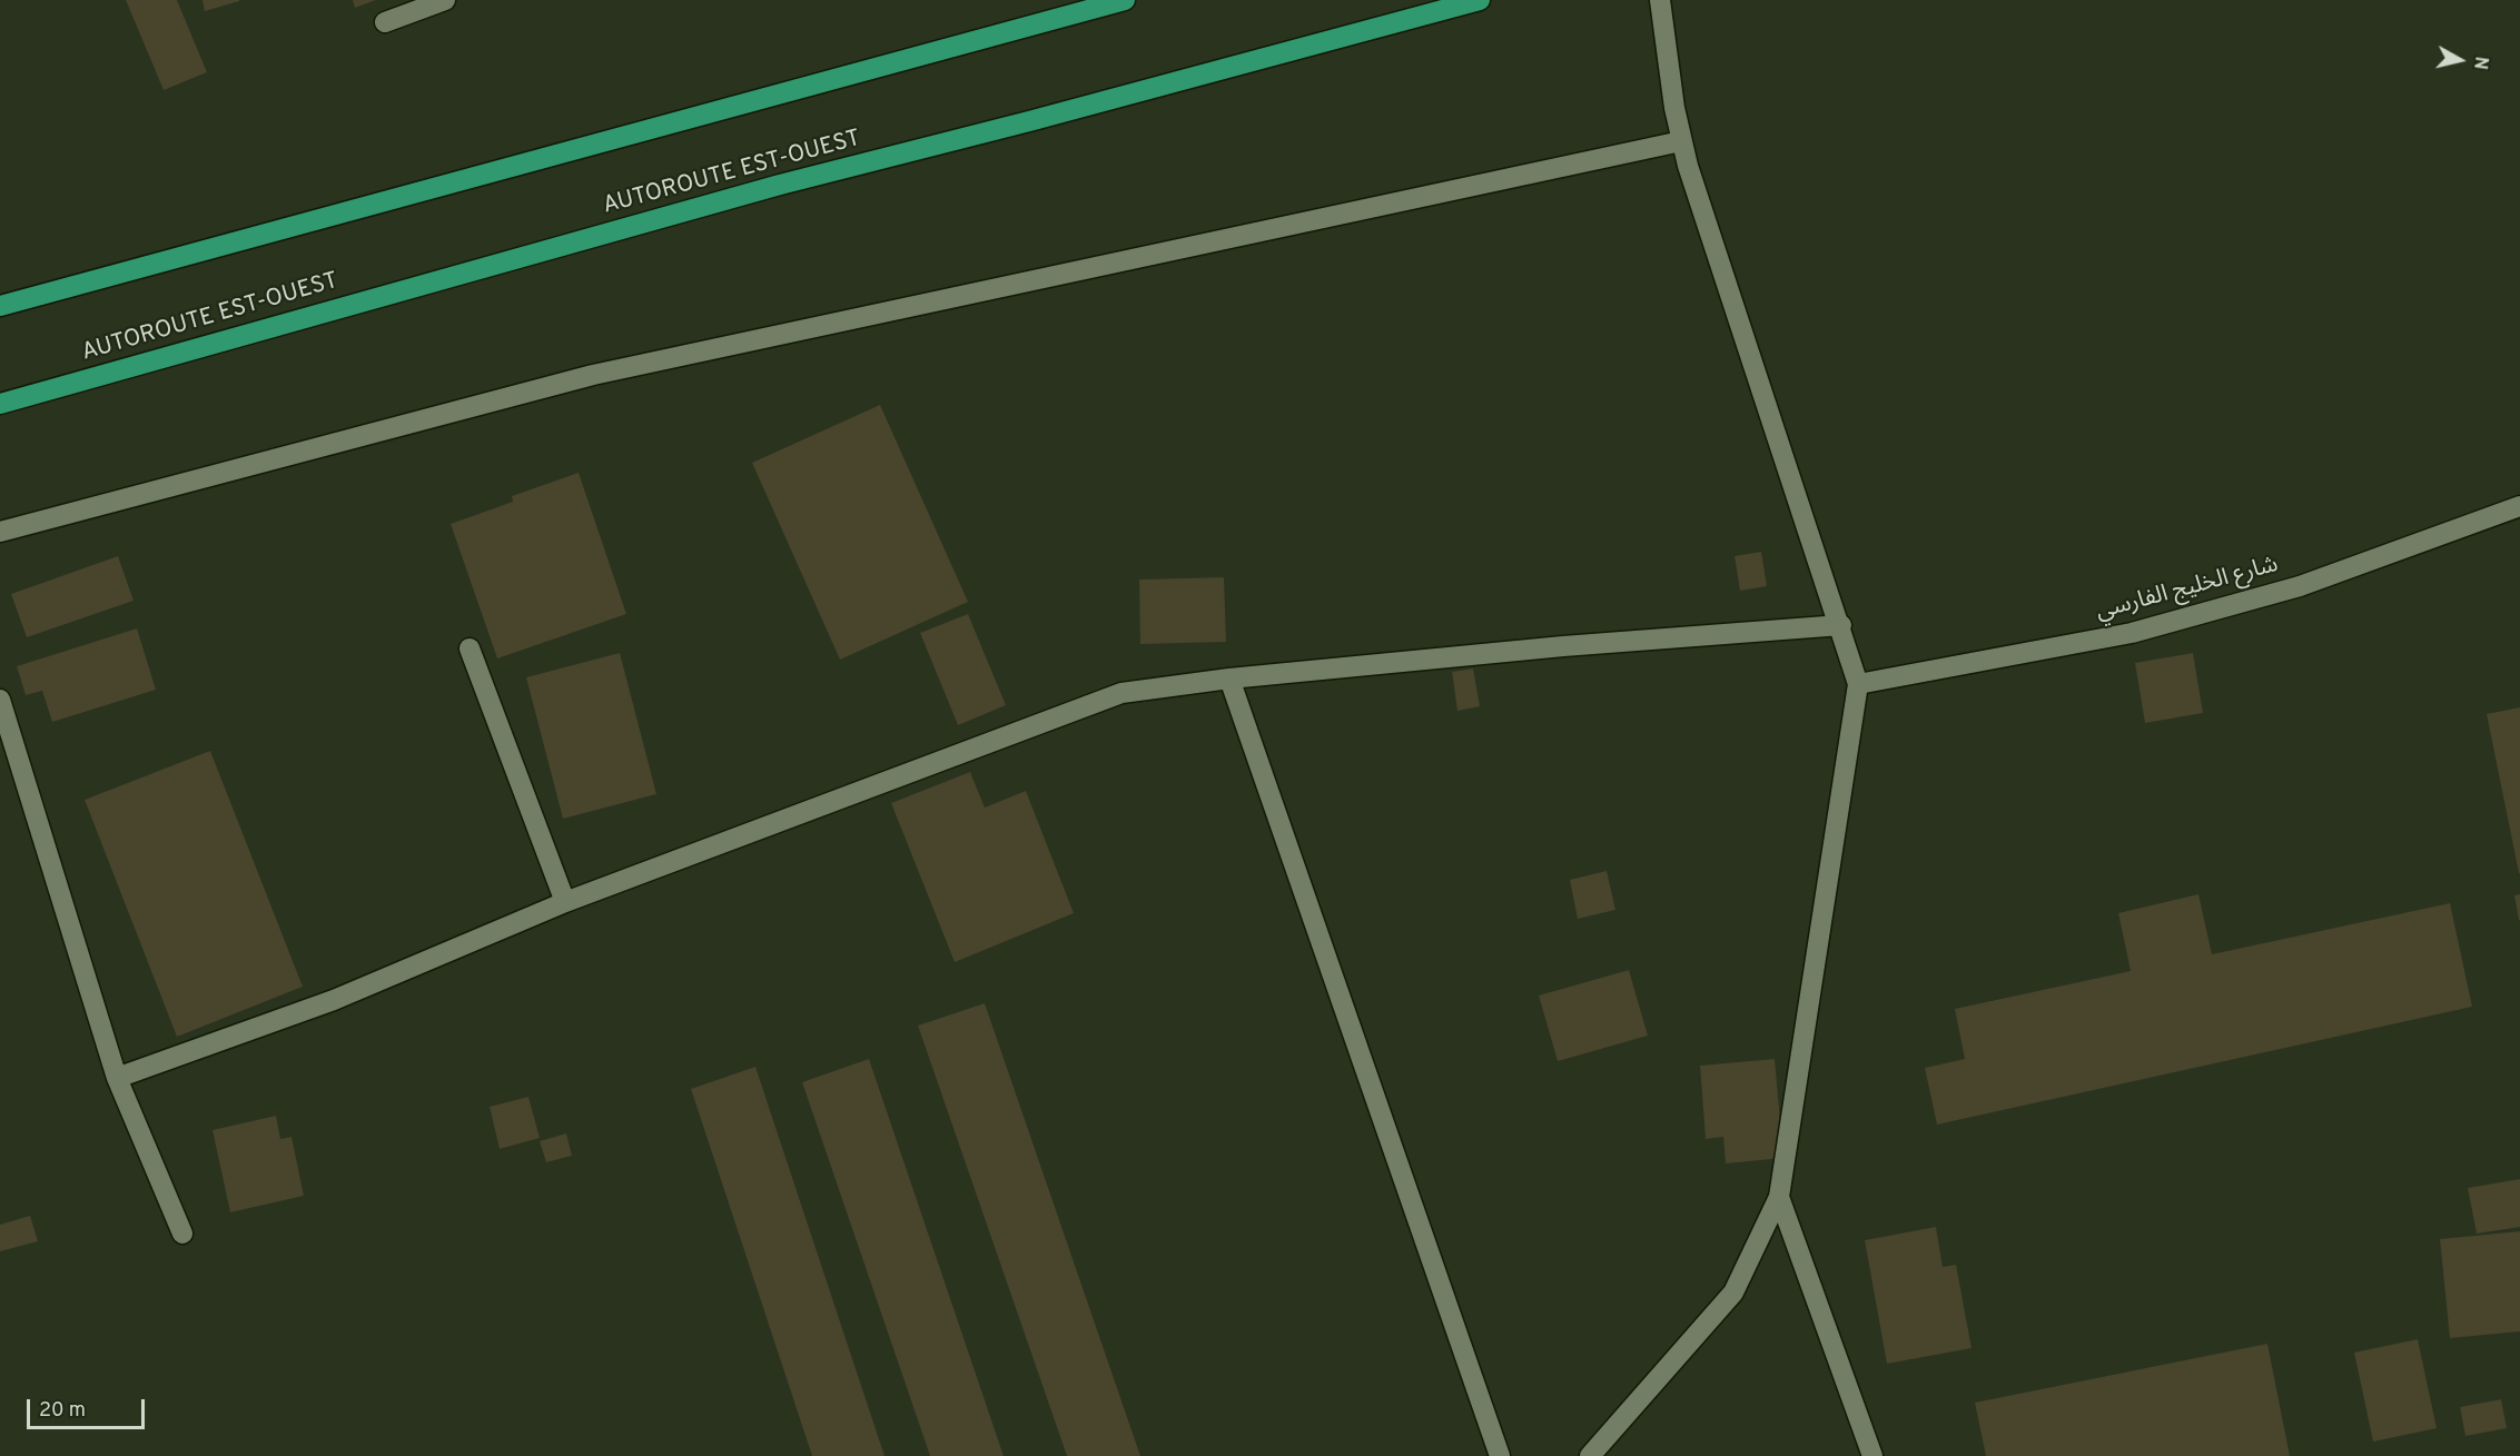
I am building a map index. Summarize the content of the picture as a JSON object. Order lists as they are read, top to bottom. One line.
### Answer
{"streets":{"highway":["AUTOROUTE EST-OUEST"],"street":["شارع الخليج الفارسي"]},"scale_bar":"20 m","north":"right"}
